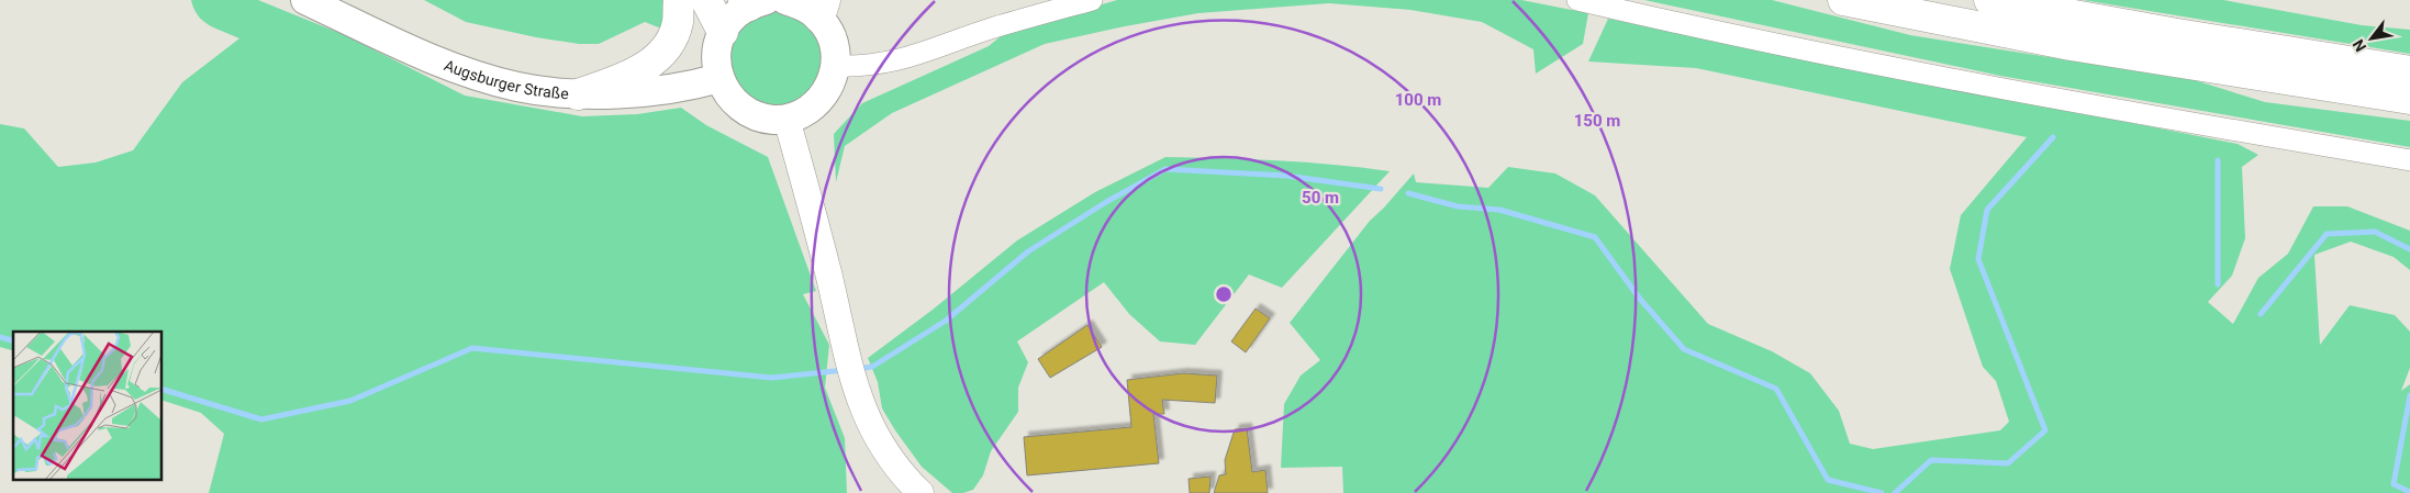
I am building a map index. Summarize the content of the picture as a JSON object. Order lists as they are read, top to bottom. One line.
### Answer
{"streets":{"main road":["Augsburger Straße"]},"north":"bottom left","rings":["100 m","150 m","50 m"]}
